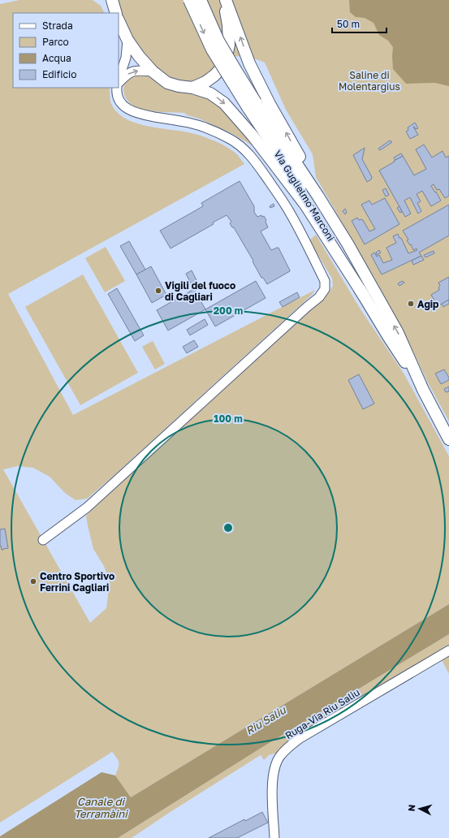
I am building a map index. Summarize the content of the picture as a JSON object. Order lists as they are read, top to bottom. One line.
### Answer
{"streets":{"main road":["Via Guglielmo Marconi"],"street":["Ruga-Via Riu Saliu"]},"water":["Riu Saliu","Canale di Terramàini"],"parks":["Saline di Molentargius"],"places":["Vigili del fuoco di Cagliari","Agip","Centro Sportivo Ferrini Cagliari"],"legend":["Strada","Parco","Acqua","Edificio"],"scale_bar":"50 m","north":"left","rings":["200 m","100 m"]}
